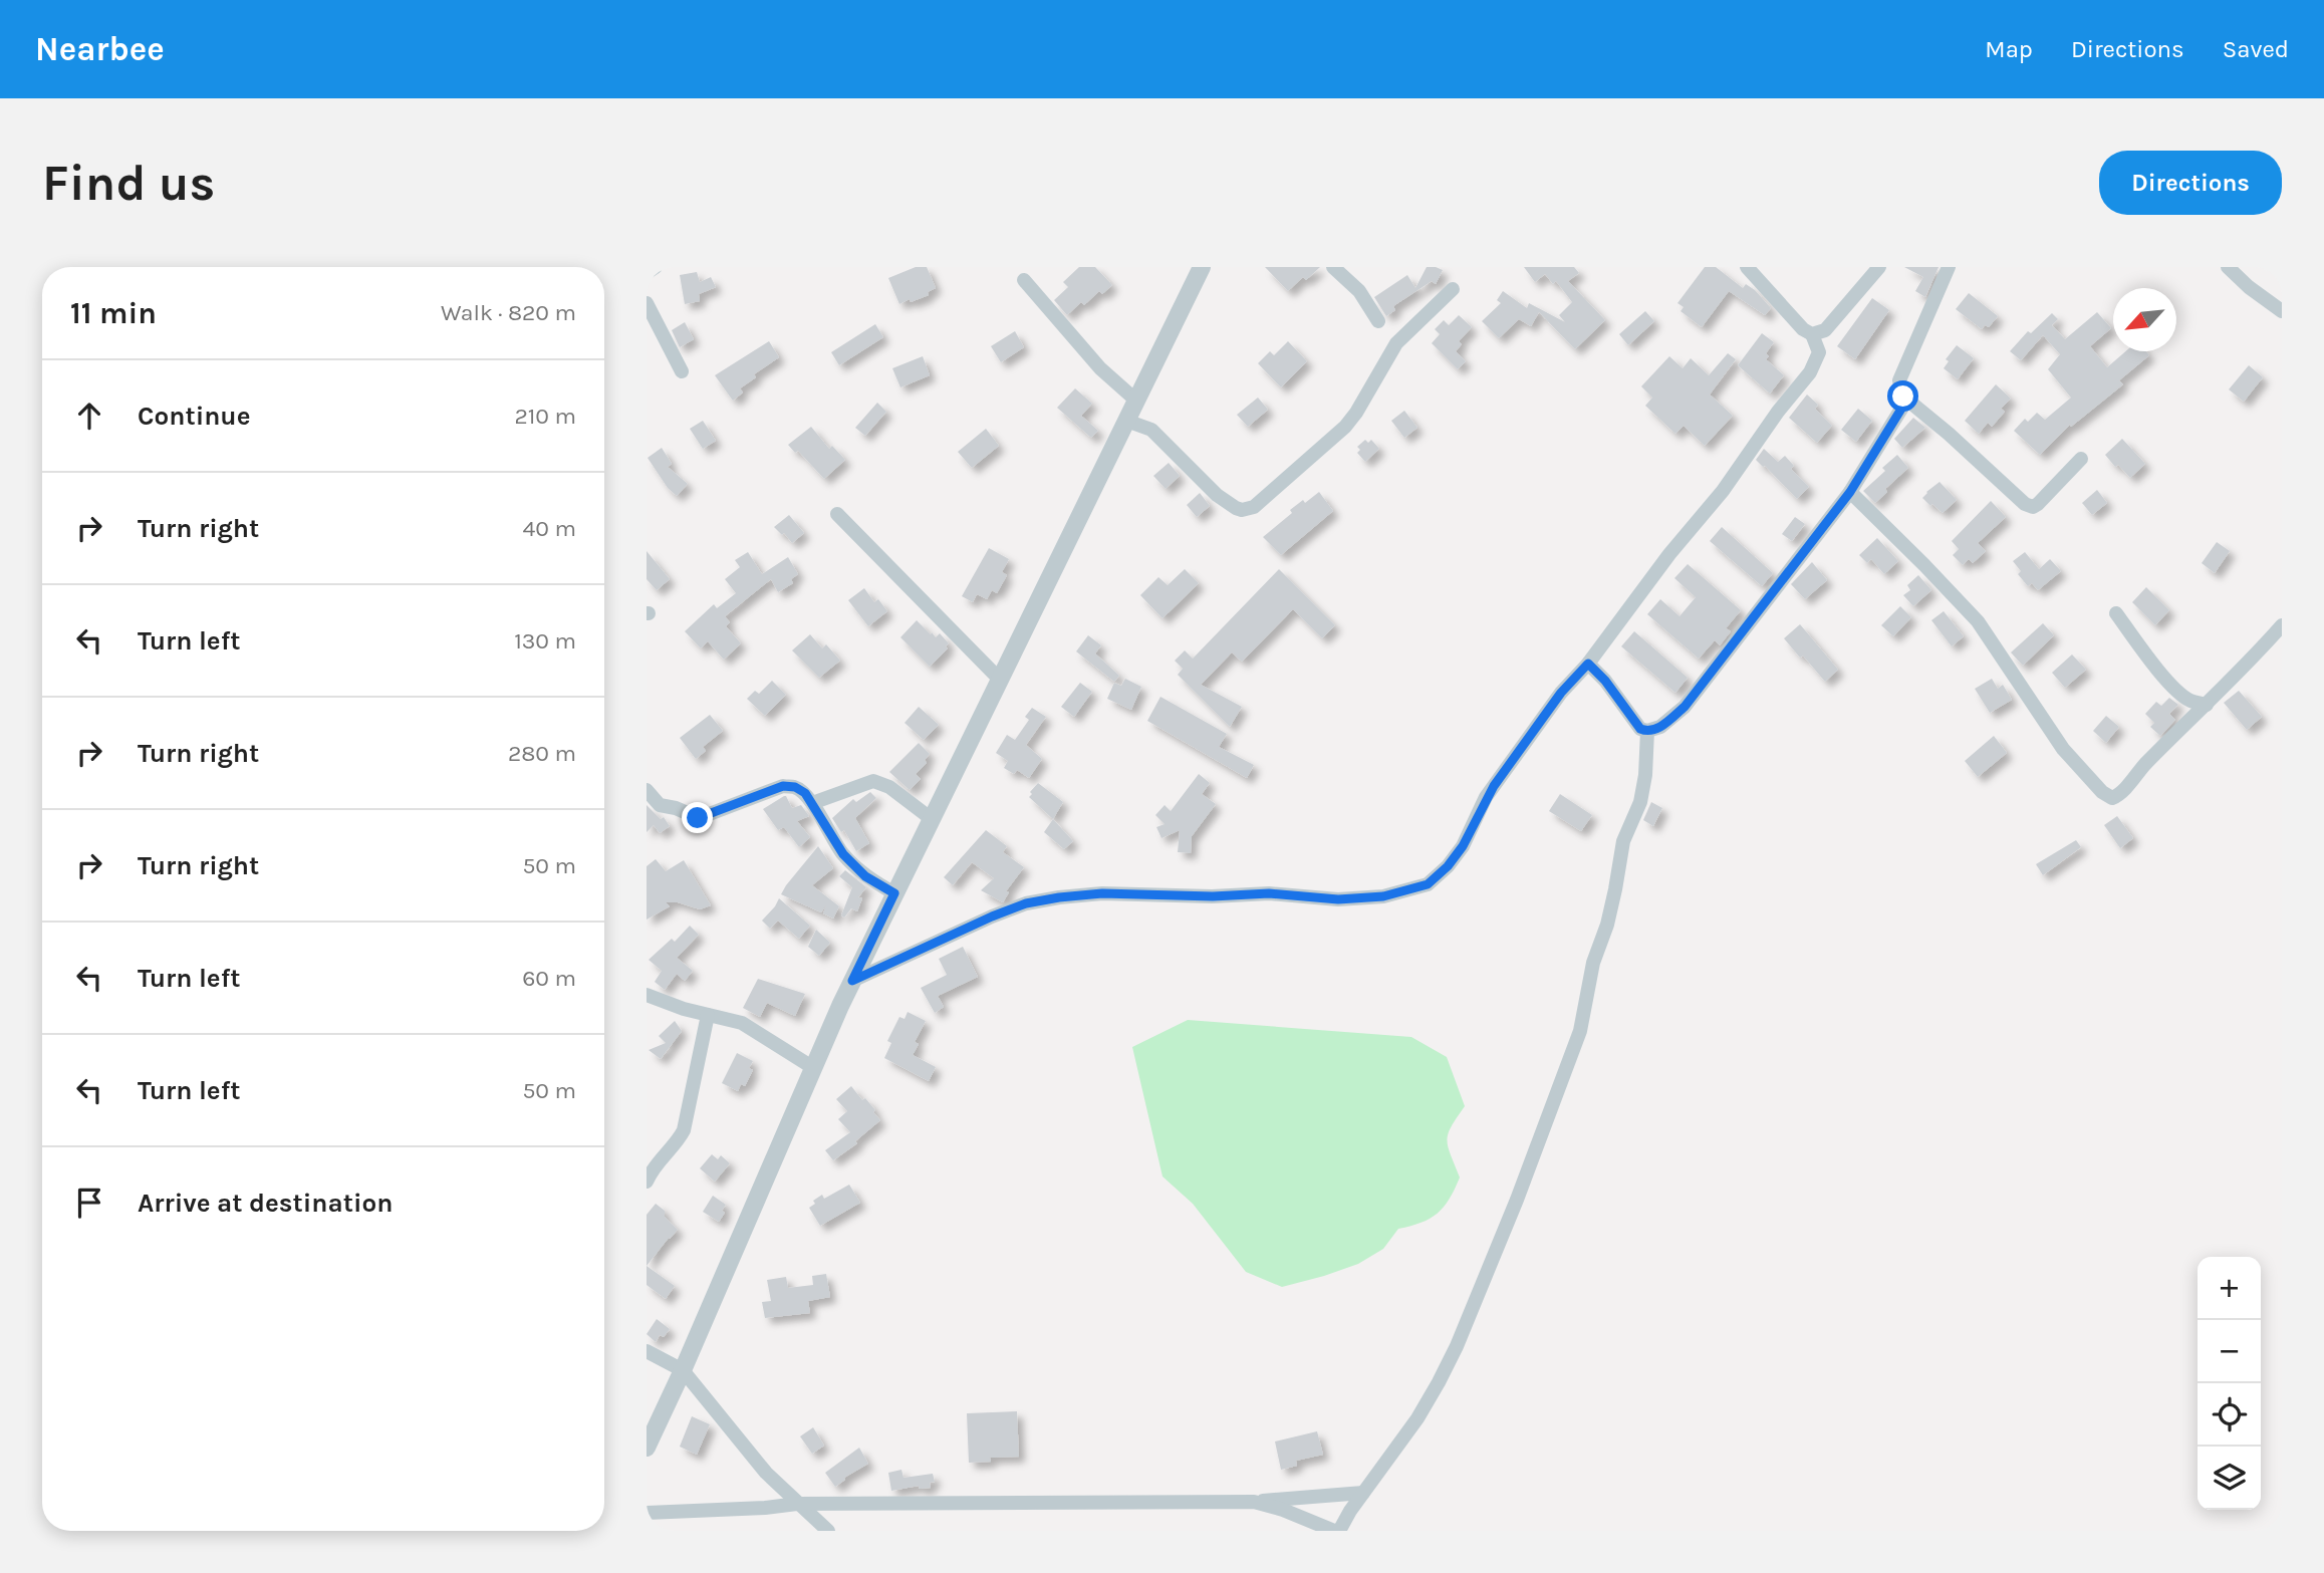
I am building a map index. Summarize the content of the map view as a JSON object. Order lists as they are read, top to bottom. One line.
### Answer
{"north":"bottom left","page":{"header":"Nearbee","nav":["Map","Directions","Saved"],"buttons":"Directions","title":"Find us","heading":["11 min","Walk · 820 m"],"list":[["Continue","210 m"],["Turn right","40 m"],["Turn left","130 m"],["Turn right","280 m"],["Turn right","50 m"],["Turn left","60 m"],["Turn left","50 m"],"Arrive at destination"],"map_buttons":["+","−"]}}
